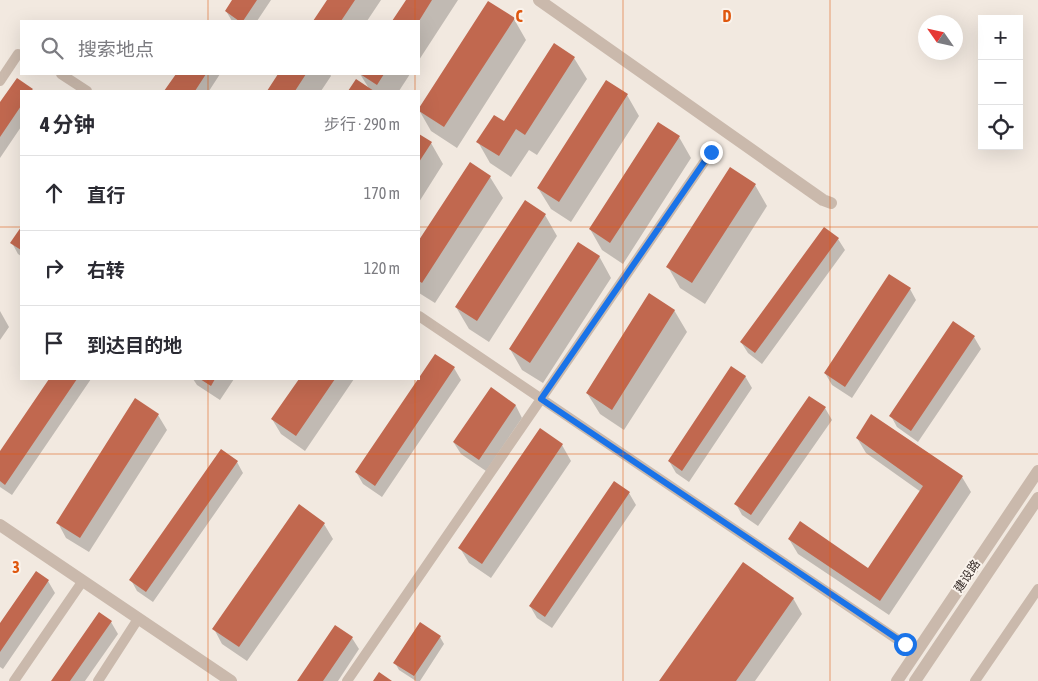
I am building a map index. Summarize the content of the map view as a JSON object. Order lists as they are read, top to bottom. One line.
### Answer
{"streets":{"street":["建设路"]},"north":"top left","page":{"map_buttons":["+","−"],"search":"搜索地点","heading":["4 分钟","步行 · 290 m"],"list":[["直行","170 m"],["右转","120 m"],"到达目的地"]},"grid":{"columns":["C","D"],"rows":["3"]}}
